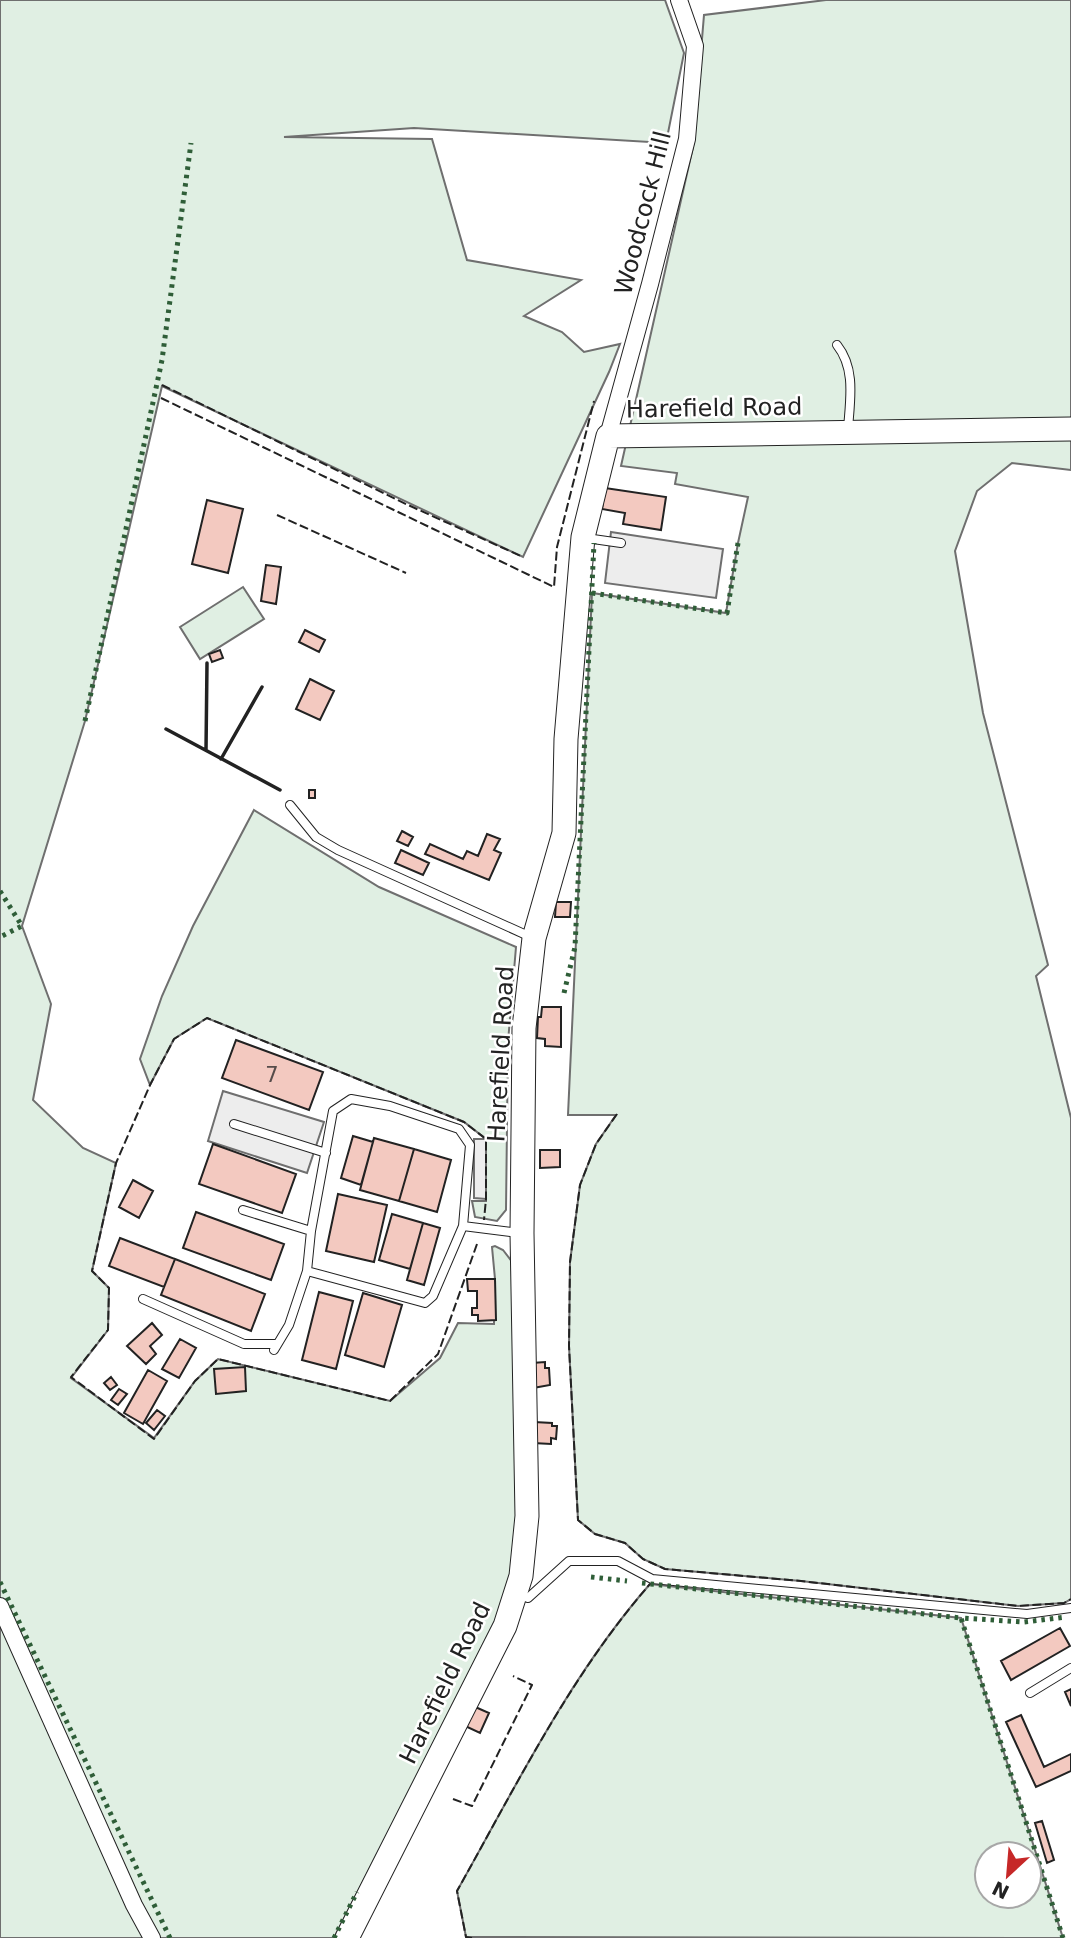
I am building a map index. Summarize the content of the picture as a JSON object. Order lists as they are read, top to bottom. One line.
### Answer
{"streets":{"street":["Woodcock Hill","Harefield Road"]},"crossings":[["Woodcock Hill","Harefield Road"]],"house_numbers":["7"],"north":"bottom left"}
